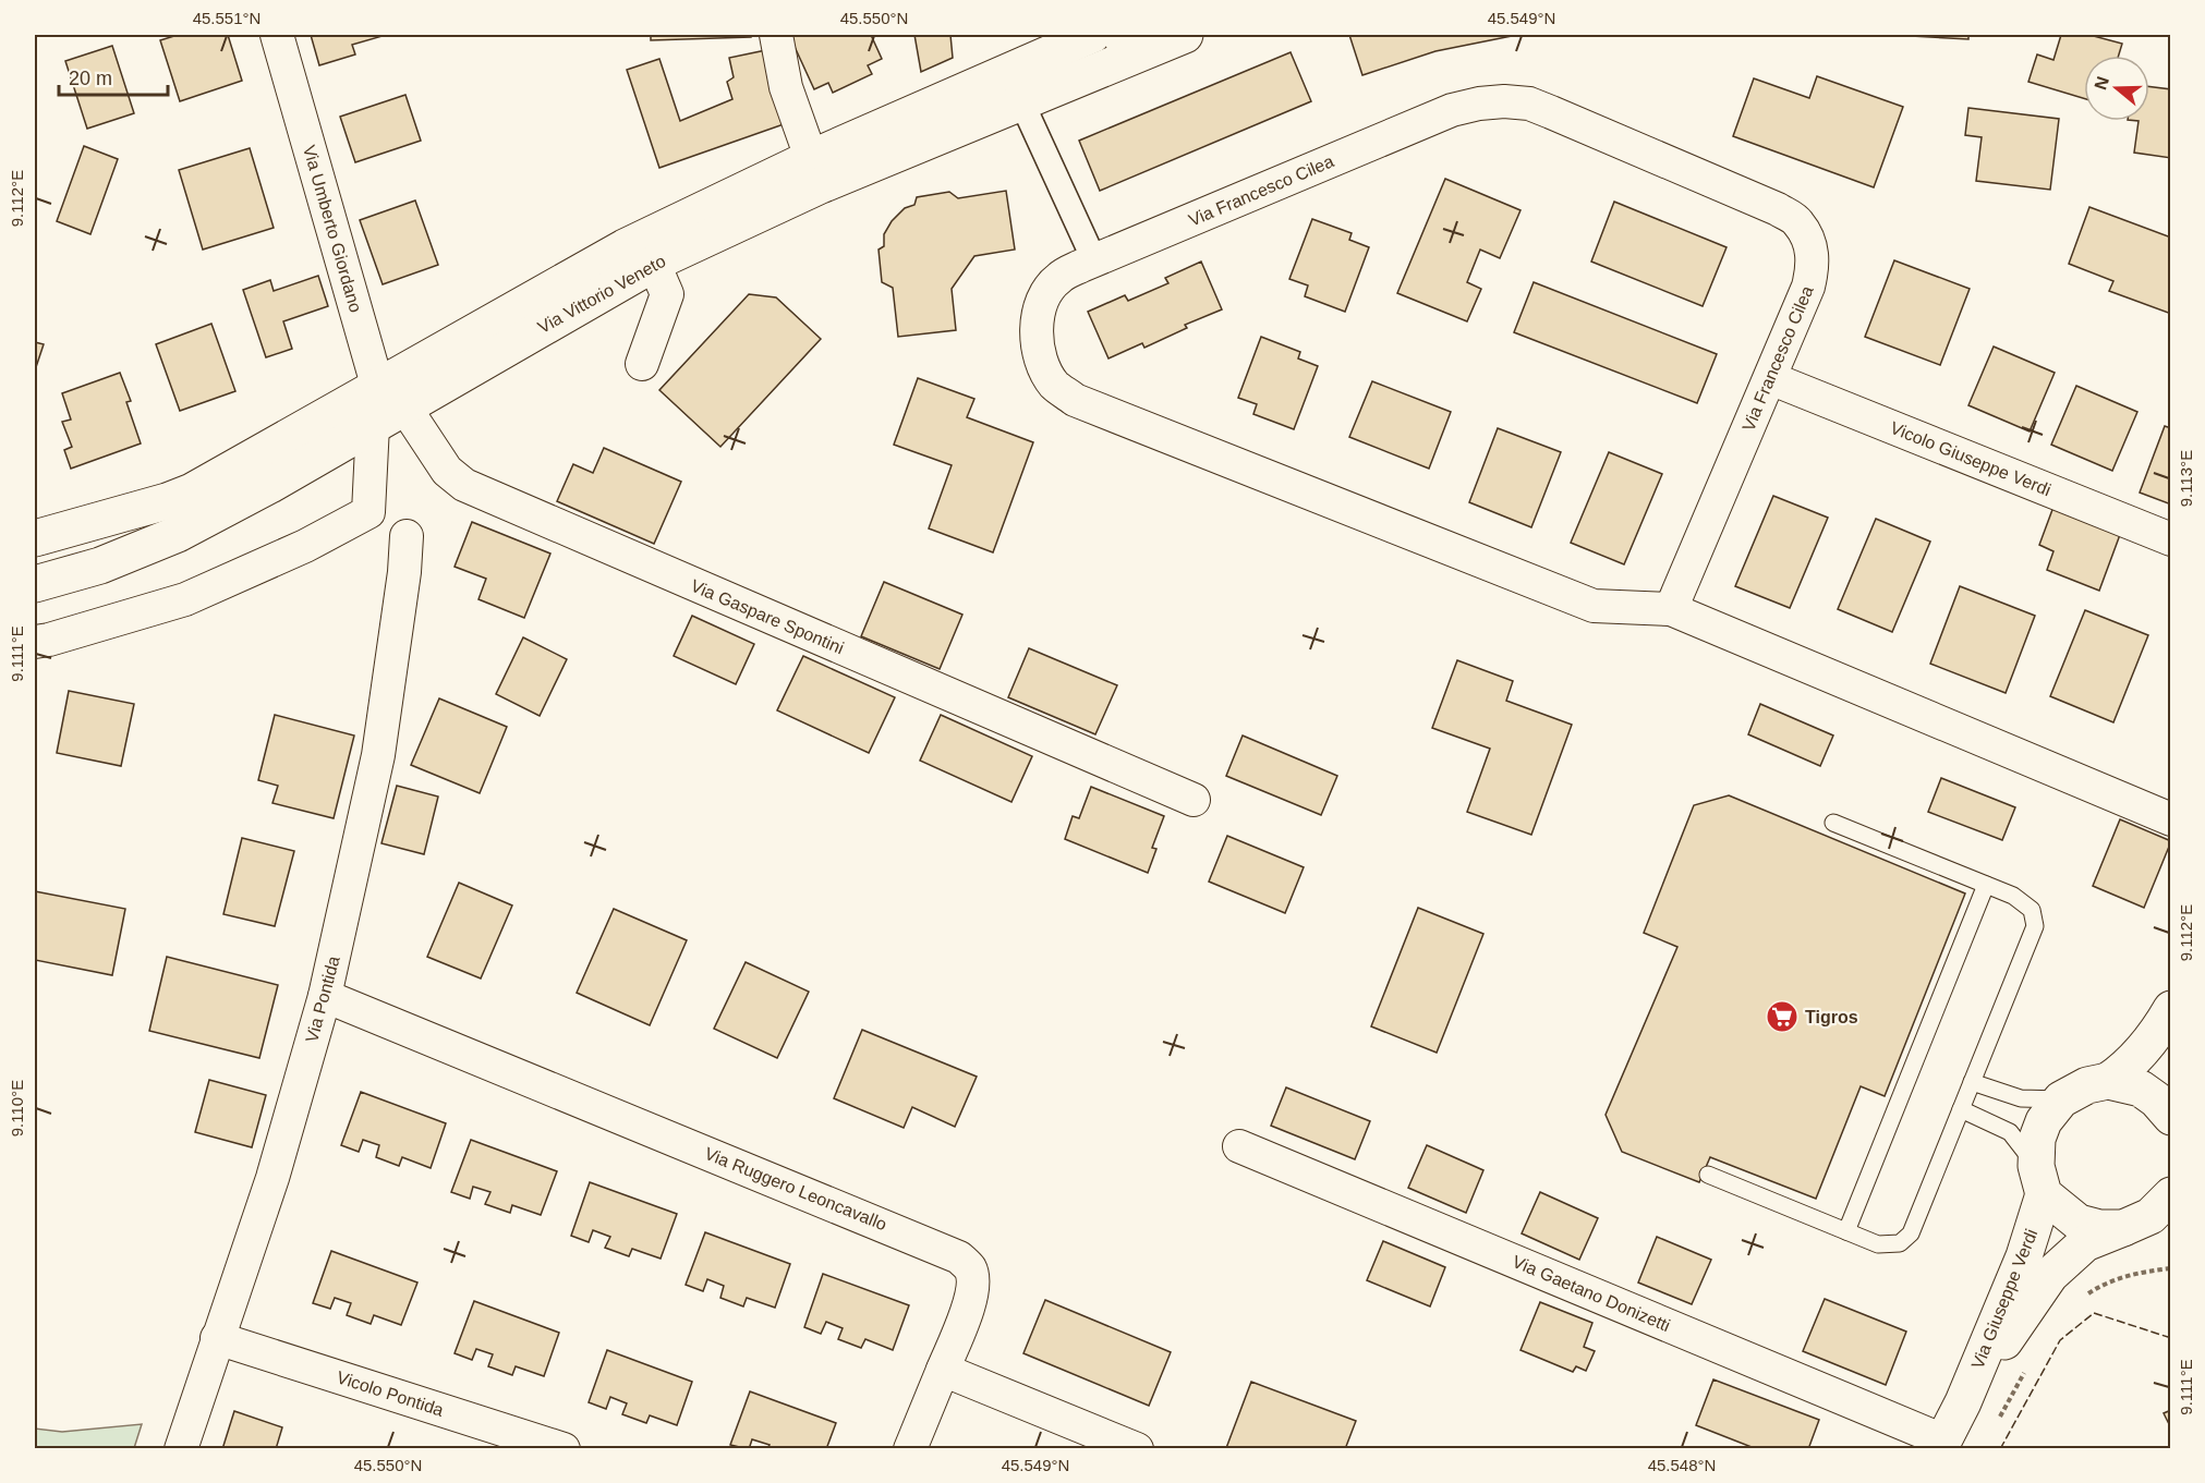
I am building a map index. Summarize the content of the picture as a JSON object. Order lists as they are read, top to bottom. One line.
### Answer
{"streets":{"street":["Via Francesco Cilea","Via Umberto Giordano","Via Vittorio Veneto","Vicolo Giuseppe Verdi","Via Gaspare Spontini","Via Pontida","Via Ruggero Leoncavallo","Via Gaetano Donizetti","Via Giuseppe Verdi","Vicolo Pontida"]},"crossings":[["Via Francesco Cilea","Vicolo Giuseppe Verdi"],["Via Umberto Giordano","Via Vittorio Veneto"],["Via Umberto Giordano","Via Gaspare Spontini"],["Via Vittorio Veneto","Via Gaspare Spontini"],["Via Pontida","Via Ruggero Leoncavallo"],["Via Pontida","Vicolo Pontida"],["Via Gaetano Donizetti","Via Giuseppe Verdi"]],"places":{"supermarket":["Tigros"]},"scale_bar":"20 m","north":"left","coordinates":["45.551°N","45.550°N","45.549°N","9.112°E","9.113°E","9.111°E","9.110°E","45.548°N"]}
